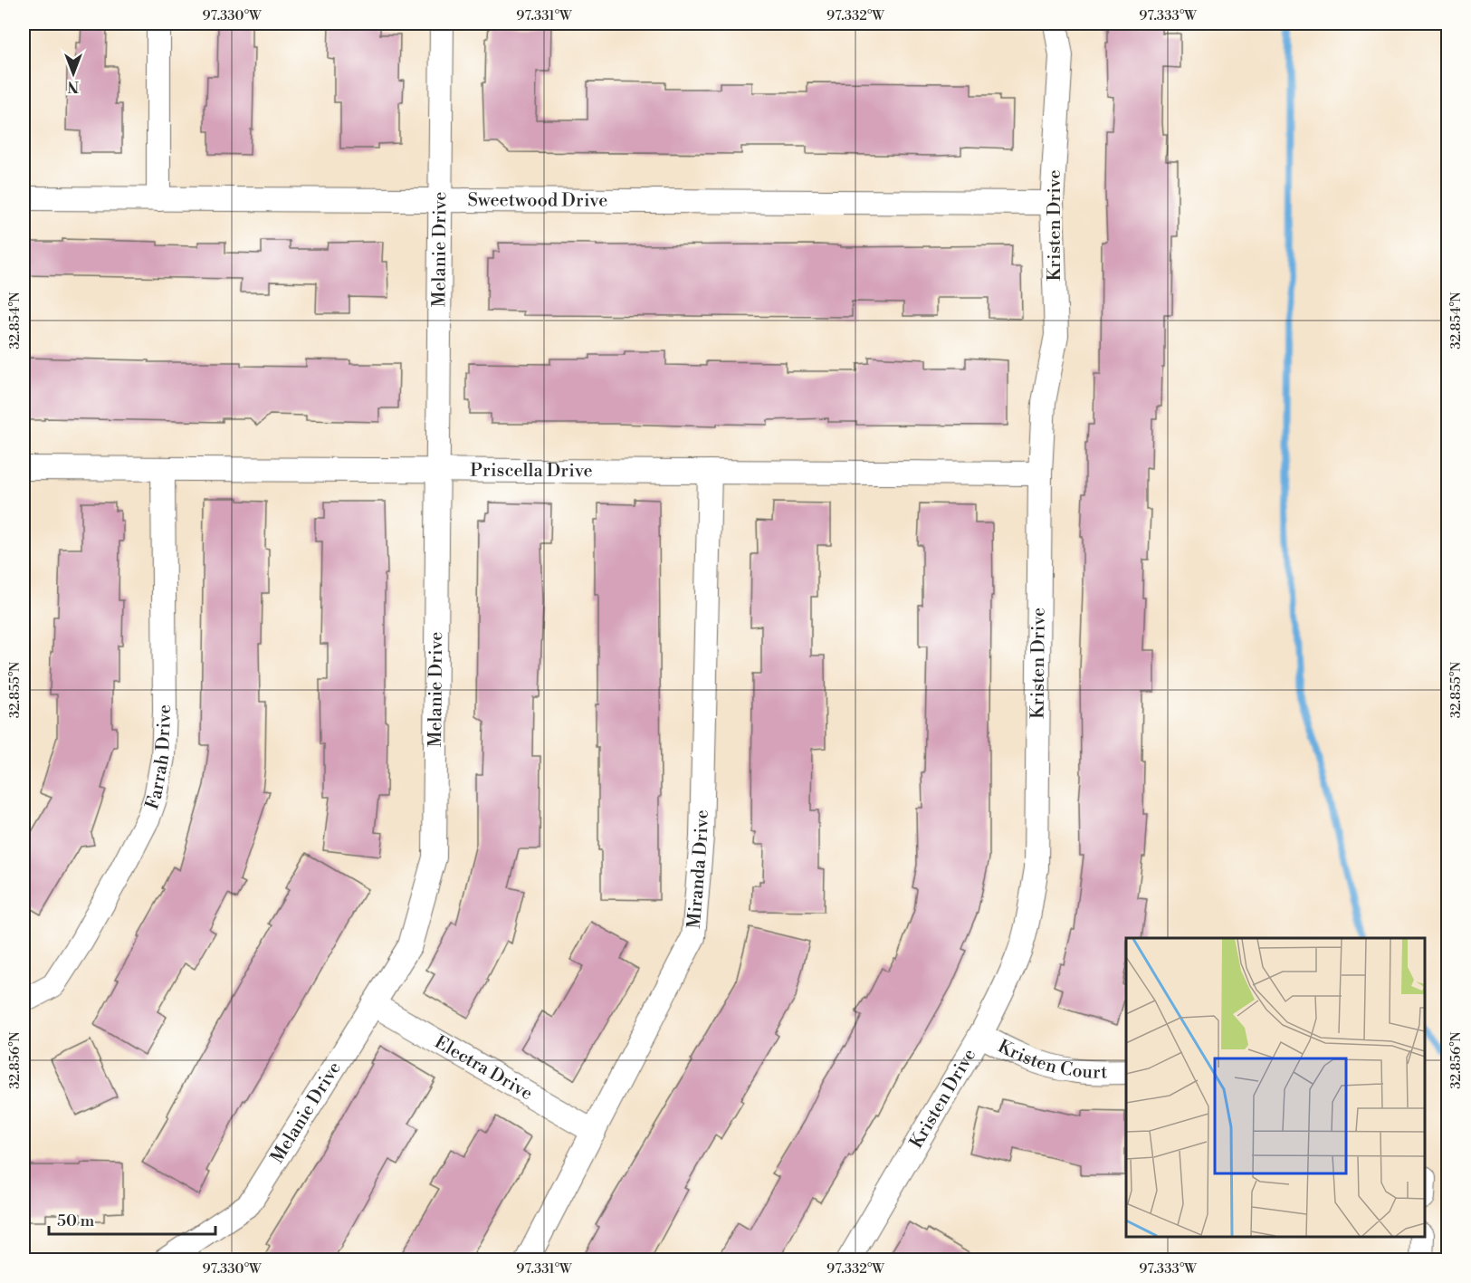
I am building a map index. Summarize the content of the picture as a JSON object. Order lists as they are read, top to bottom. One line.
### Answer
{"streets":{"street":["Sweetwood Drive","Kristen Drive","Melanie Drive","Priscella Drive","Farrah Drive","Miranda Drive","Kristen Court","Electra Drive"]},"crossings":[["Sweetwood Drive","Kristen Drive"],["Sweetwood Drive","Melanie Drive"],["Kristen Drive","Priscella Drive"],["Kristen Drive","Kristen Court"],["Melanie Drive","Priscella Drive"],["Melanie Drive","Electra Drive"],["Priscella Drive","Farrah Drive"],["Priscella Drive","Miranda Drive"],["Miranda Drive","Electra Drive"]],"scale_bar":"50 m","north":"bottom","coordinates":["97.330°W","97.331°W","97.332°W","97.333°W","32.854°N","32.855°N","32.856°N"]}
